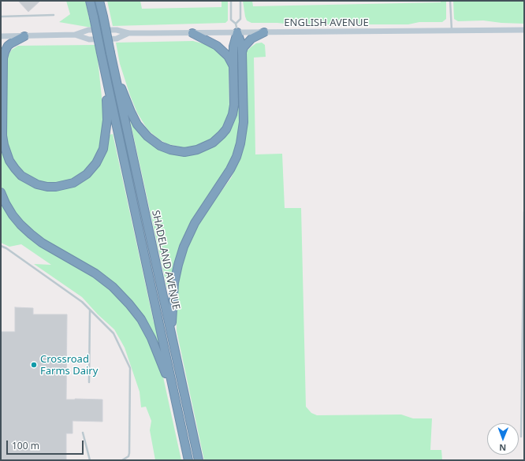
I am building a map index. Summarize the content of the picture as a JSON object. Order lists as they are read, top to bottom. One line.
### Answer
{"streets":{"highway":["SHADELAND AVENUE"],"street":["ENGLISH AVENUE"]},"places":["Crossroad Farms Dairy"],"scale_bar":"100 m","north":"bottom"}
